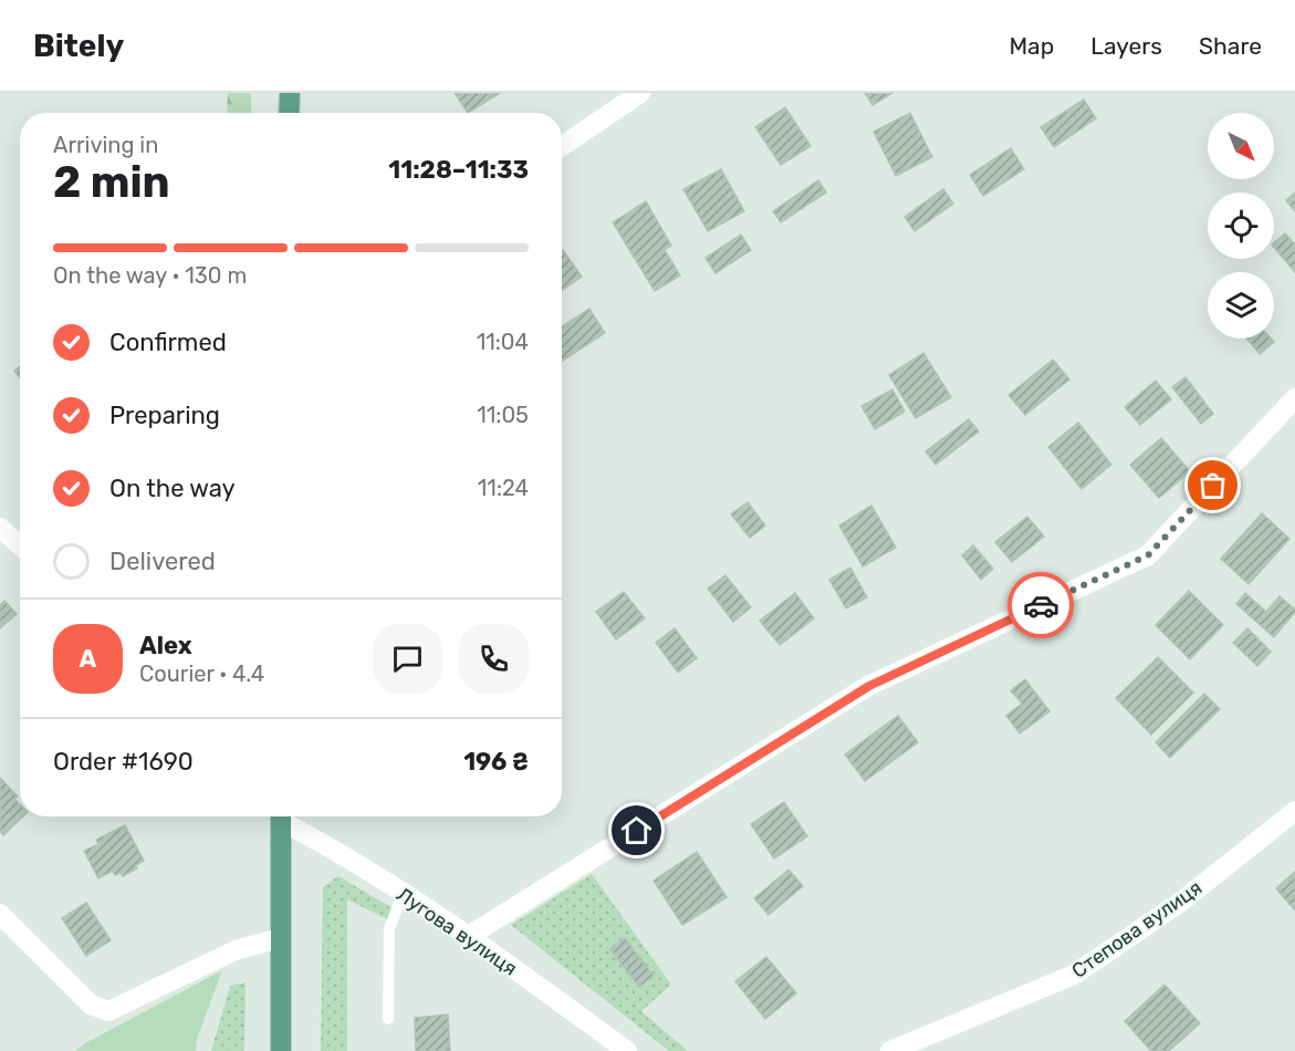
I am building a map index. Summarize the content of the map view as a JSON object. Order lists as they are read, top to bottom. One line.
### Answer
{"streets":{"street":["Степова вулиця","Лугова вулиця"]},"north":"bottom right","page":{"header":"Bitely","nav":["Map","Layers","Share"],"heading":["2 min","Arriving in","11:28–11:33"],"panel":["Alex","Courier · 4.4","Order #1690","196 ₴"],"bar":"On the way · 130 m","list":[["Confirmed","11:04"],["Preparing","11:05"],["On the way","11:24"],"Delivered"],"round":"A"}}
